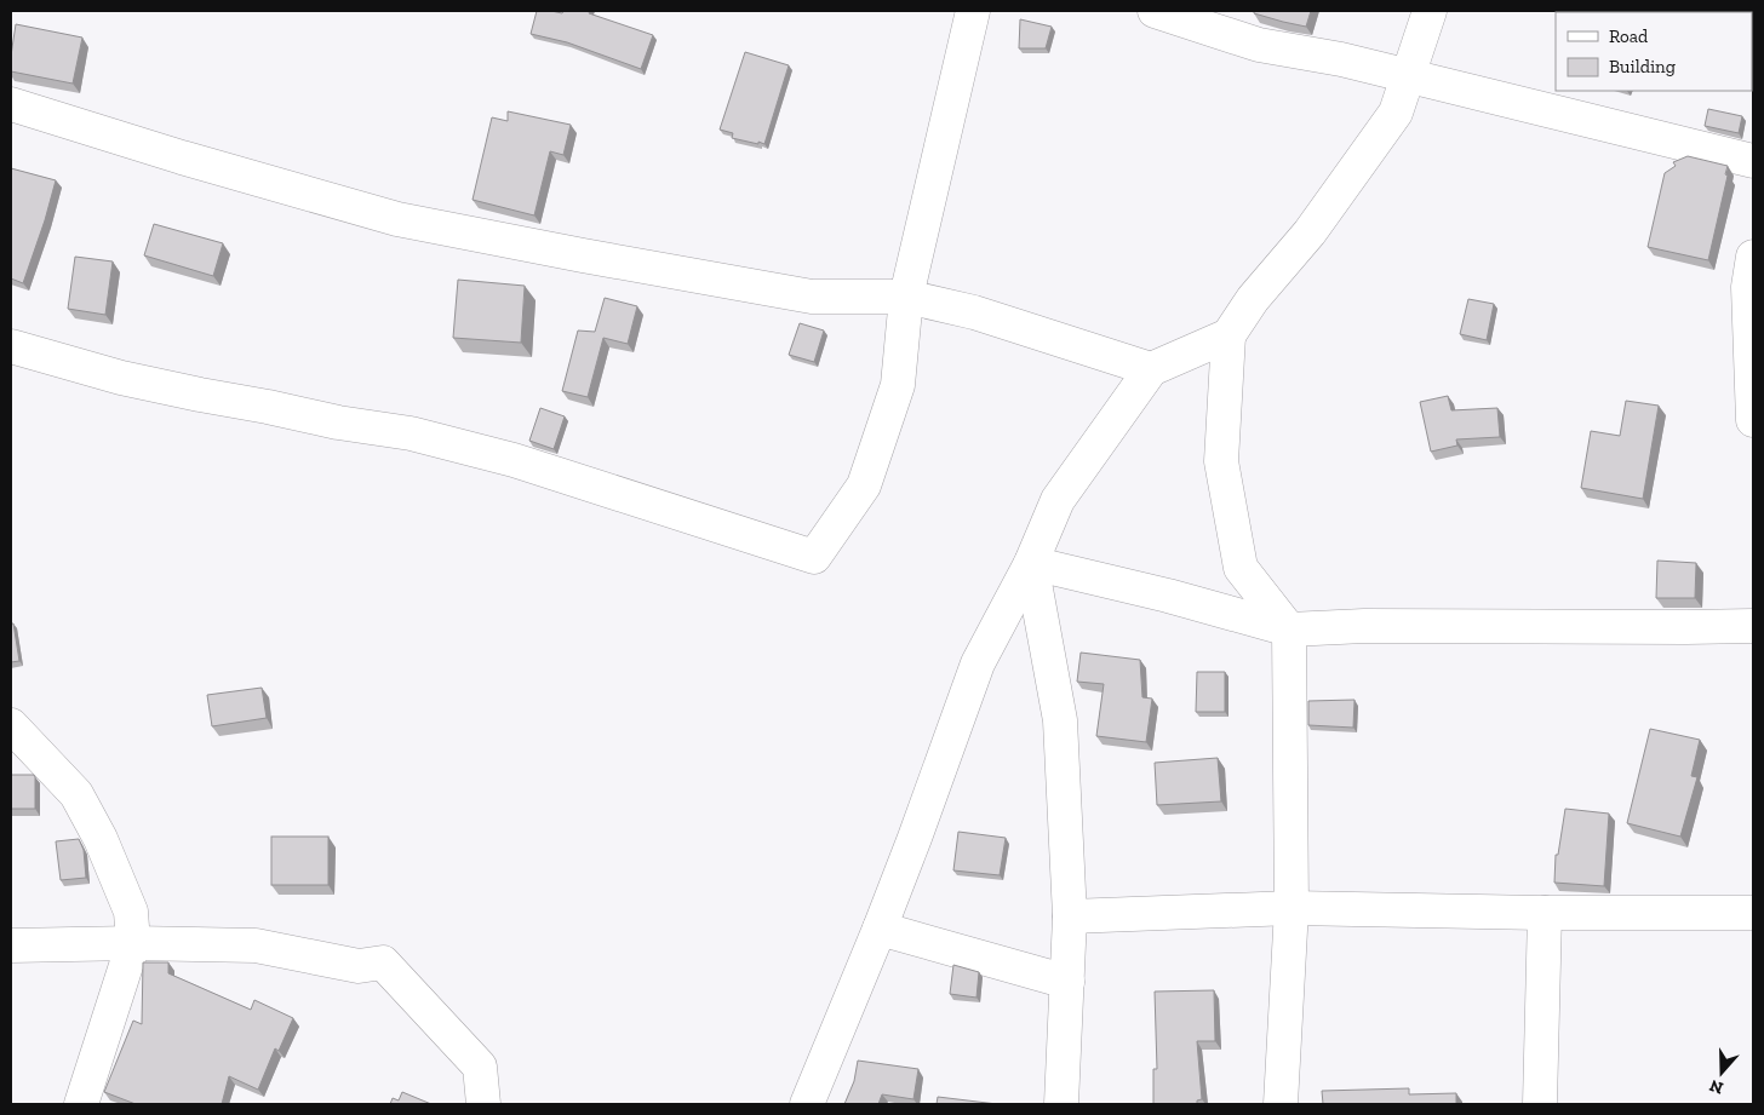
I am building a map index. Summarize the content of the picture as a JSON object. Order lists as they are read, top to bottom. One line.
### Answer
{"legend":["Road","Building"],"north":"bottom"}
